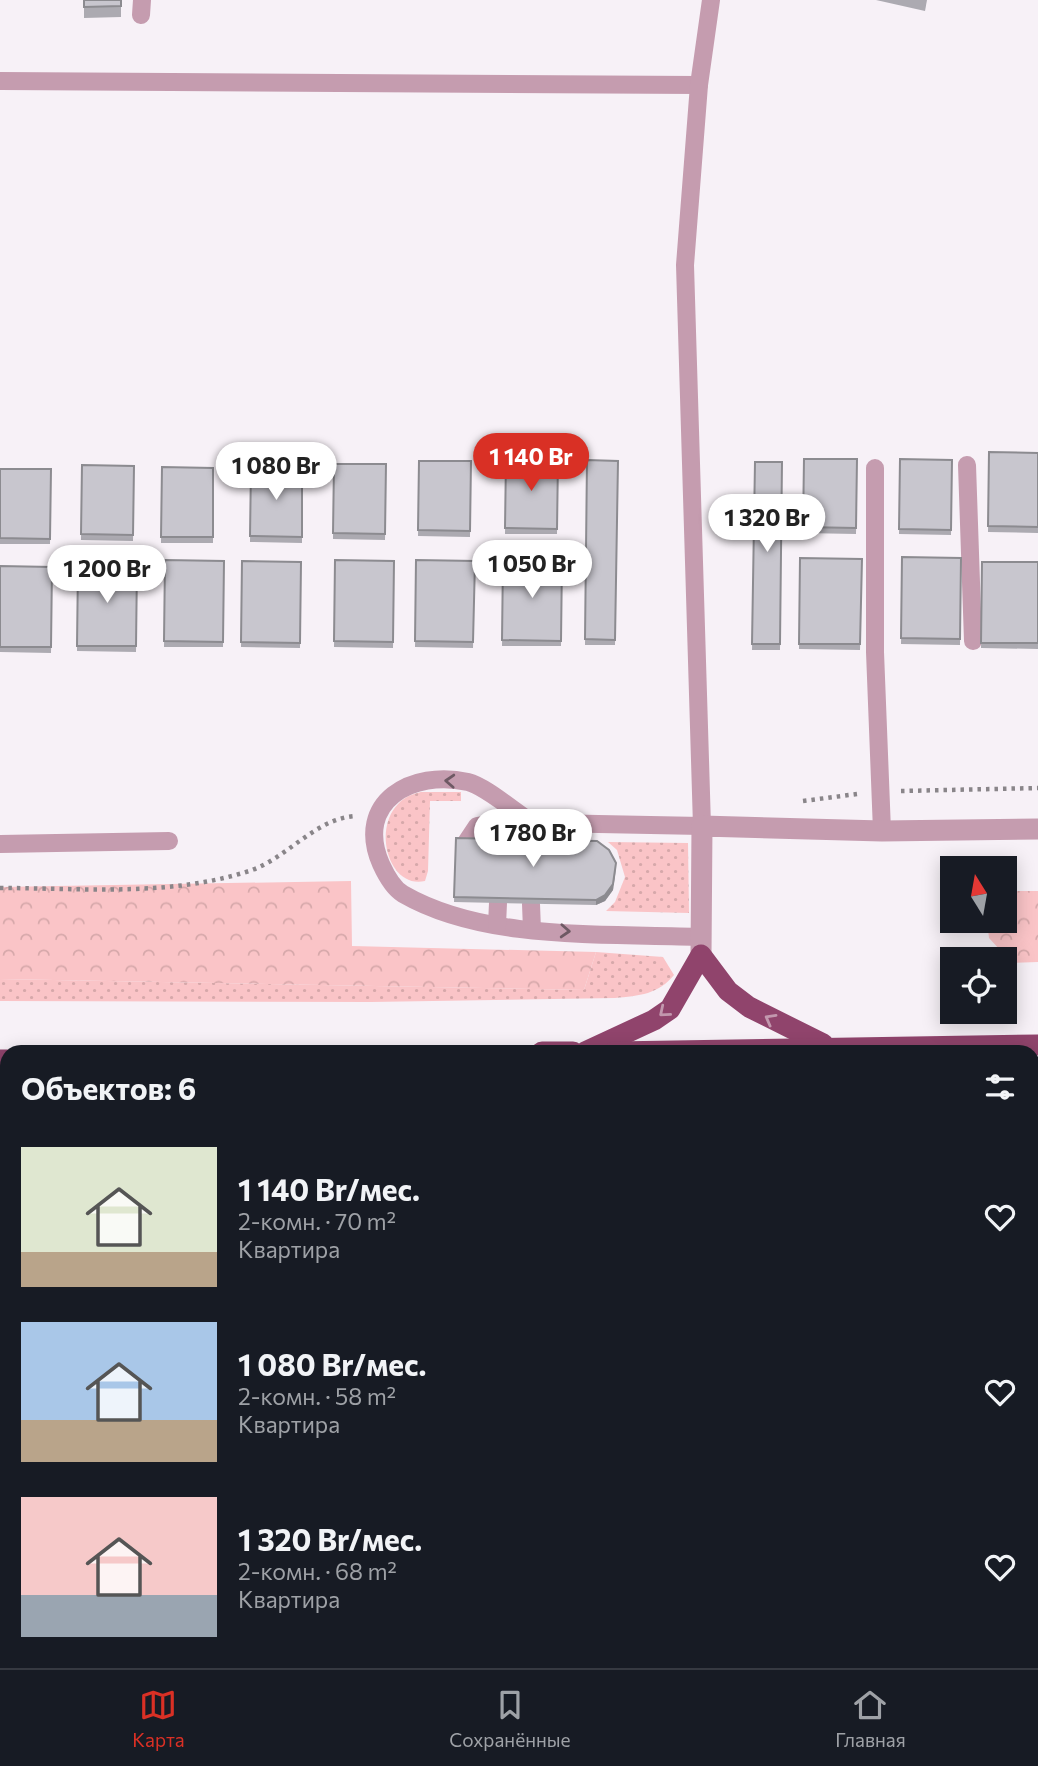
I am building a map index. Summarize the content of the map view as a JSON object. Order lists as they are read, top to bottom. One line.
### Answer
{"north":"top","page":{"price":["1 140 Br","1 080 Br","1 320 Br","1 050 Br","1 200 Br","1 780 Br"],"heading":"Объектов: 6","list":[{"name":"1 140 Br/мес.","note":"2-комн. · 70 m² · Квартира"},{"name":"1 080 Br/мес.","note":"2-комн. · 58 m² · Квартира"},{"name":"1 320 Br/мес.","note":"2-комн. · 68 m² · Квартира"}],"tabs":["Карта","Сохранённые","Главная"]}}
